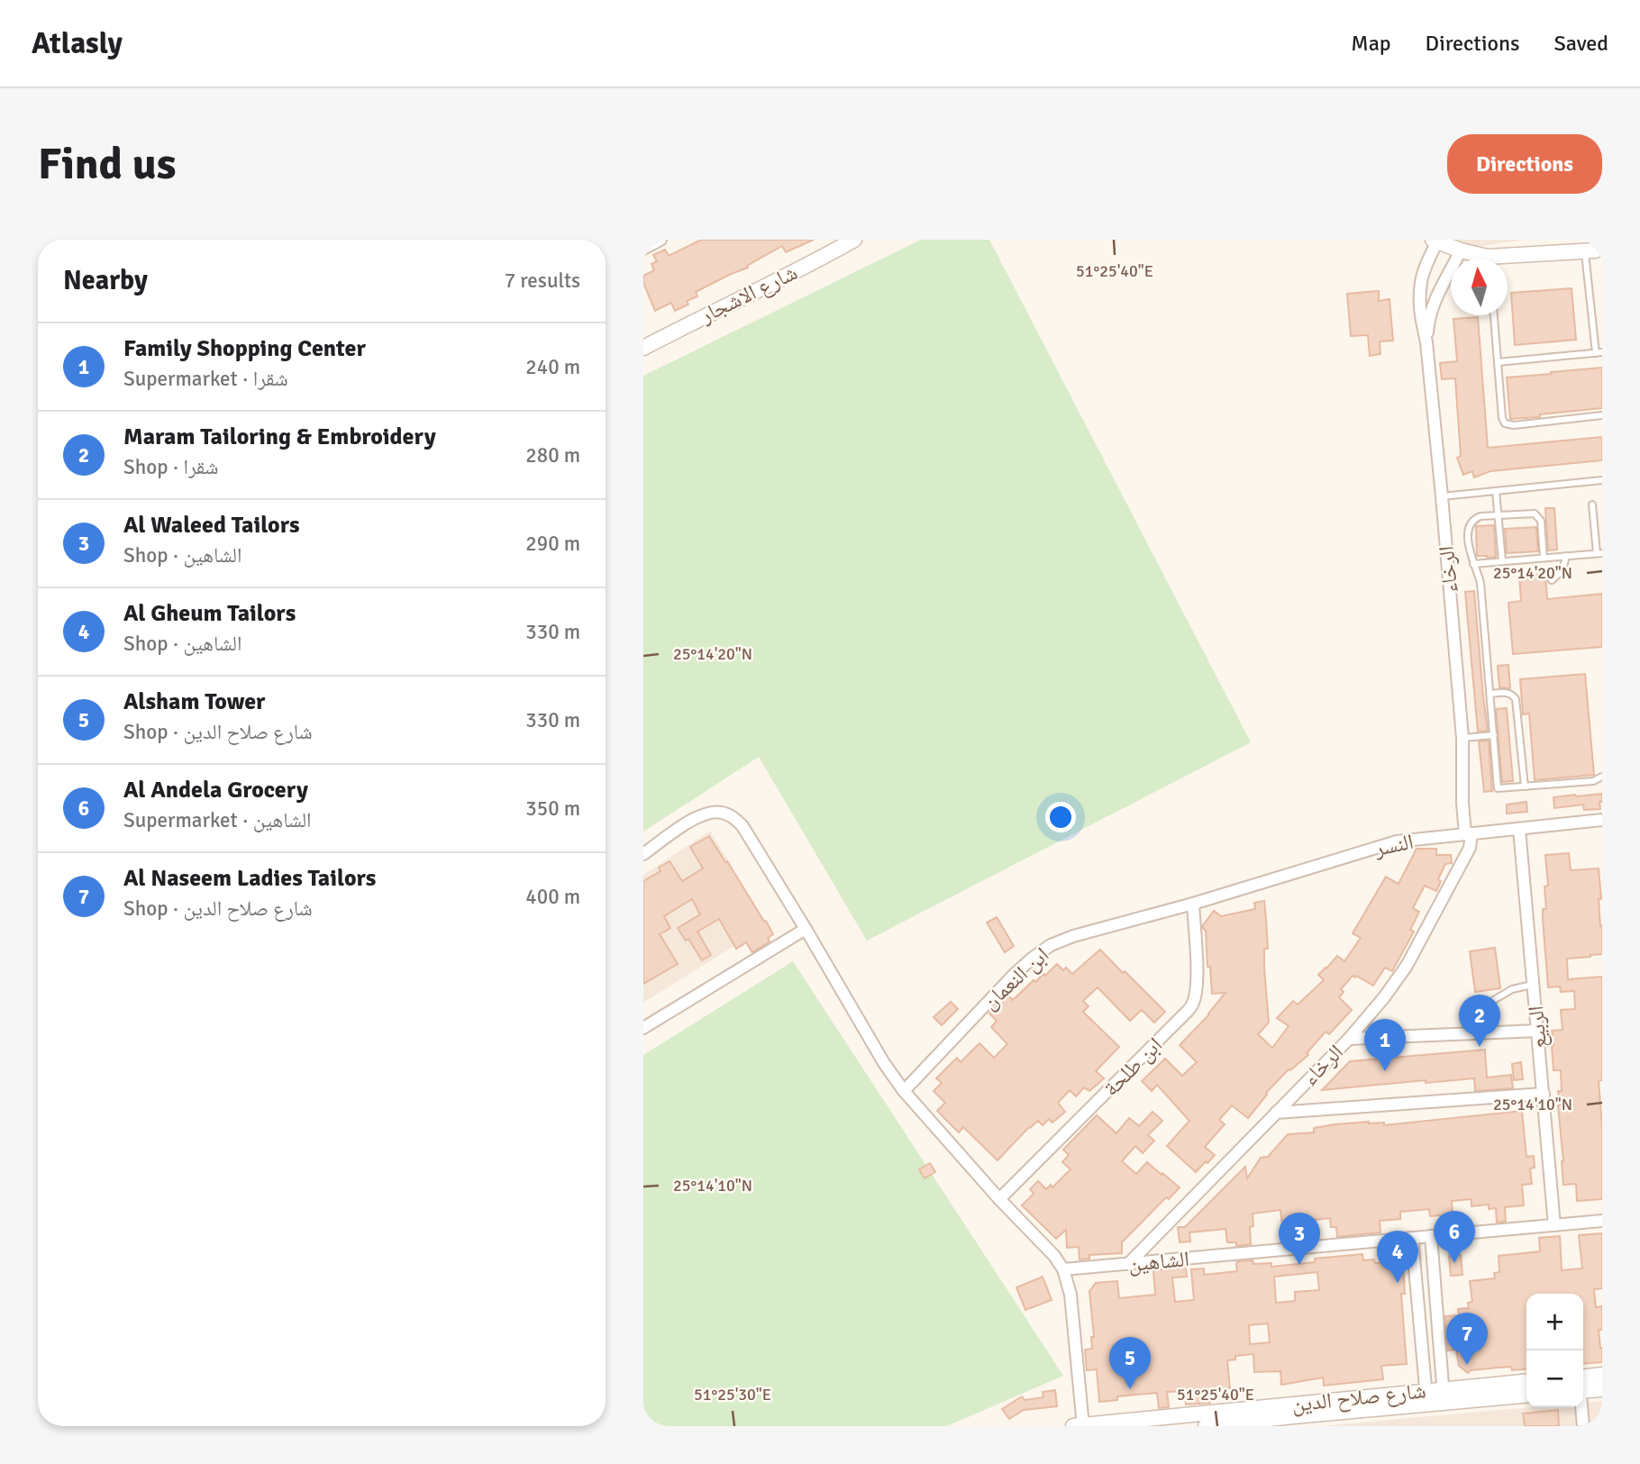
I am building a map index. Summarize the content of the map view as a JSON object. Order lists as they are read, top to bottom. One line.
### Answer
{"streets":{"street":["شارع الاشجار","الرخاء","النسر","ابن النعمان","الربيع","ابن طلحة","الشاهين","شارع صلاح الدين"]},"crossings":[["الرخاء","النسر"],["الرخاء","الشاهين"],["النسر","ابن النعمان"],["النسر","الربيع"],["النسر","ابن طلحة"],["ابن النعمان","ابن طلحة"],["الربيع","الشاهين"]],"north":"top","page":{"header":"Atlasly","nav":["Map","Directions","Saved"],"buttons":"Directions","title":"Find us","heading":["Nearby","7 results"],"list":[{"mark":"1","name":"Family Shopping Center","note":"Supermarket · شقرا","value":"240 m"},{"mark":"2","name":"Maram Tailoring & Embroidery","note":"Shop · شقرا","value":"280 m"},{"mark":"3","name":"Al Waleed Tailors","note":"Shop · الشاهين","value":"290 m"},{"mark":"4","name":"Al Gheum Tailors","note":"Shop · الشاهين","value":"330 m"},{"mark":"5","name":"Alsham Tower","note":"Shop · شارع صلاح الدين","value":"330 m"},{"mark":"6","name":"Al Andela Grocery","note":"Supermarket · الشاهين","value":"350 m"},{"mark":"7","name":"Al Naseem Ladies Tailors","note":"Shop · شارع صلاح الدين","value":"400 m"}],"pins":["2","1","6","3","4","7","5"],"map_buttons":["+","−"]},"coordinates":["51°25'40\"E","25°14'20\"N","25°14'10\"N","51°25'30\"E"]}
